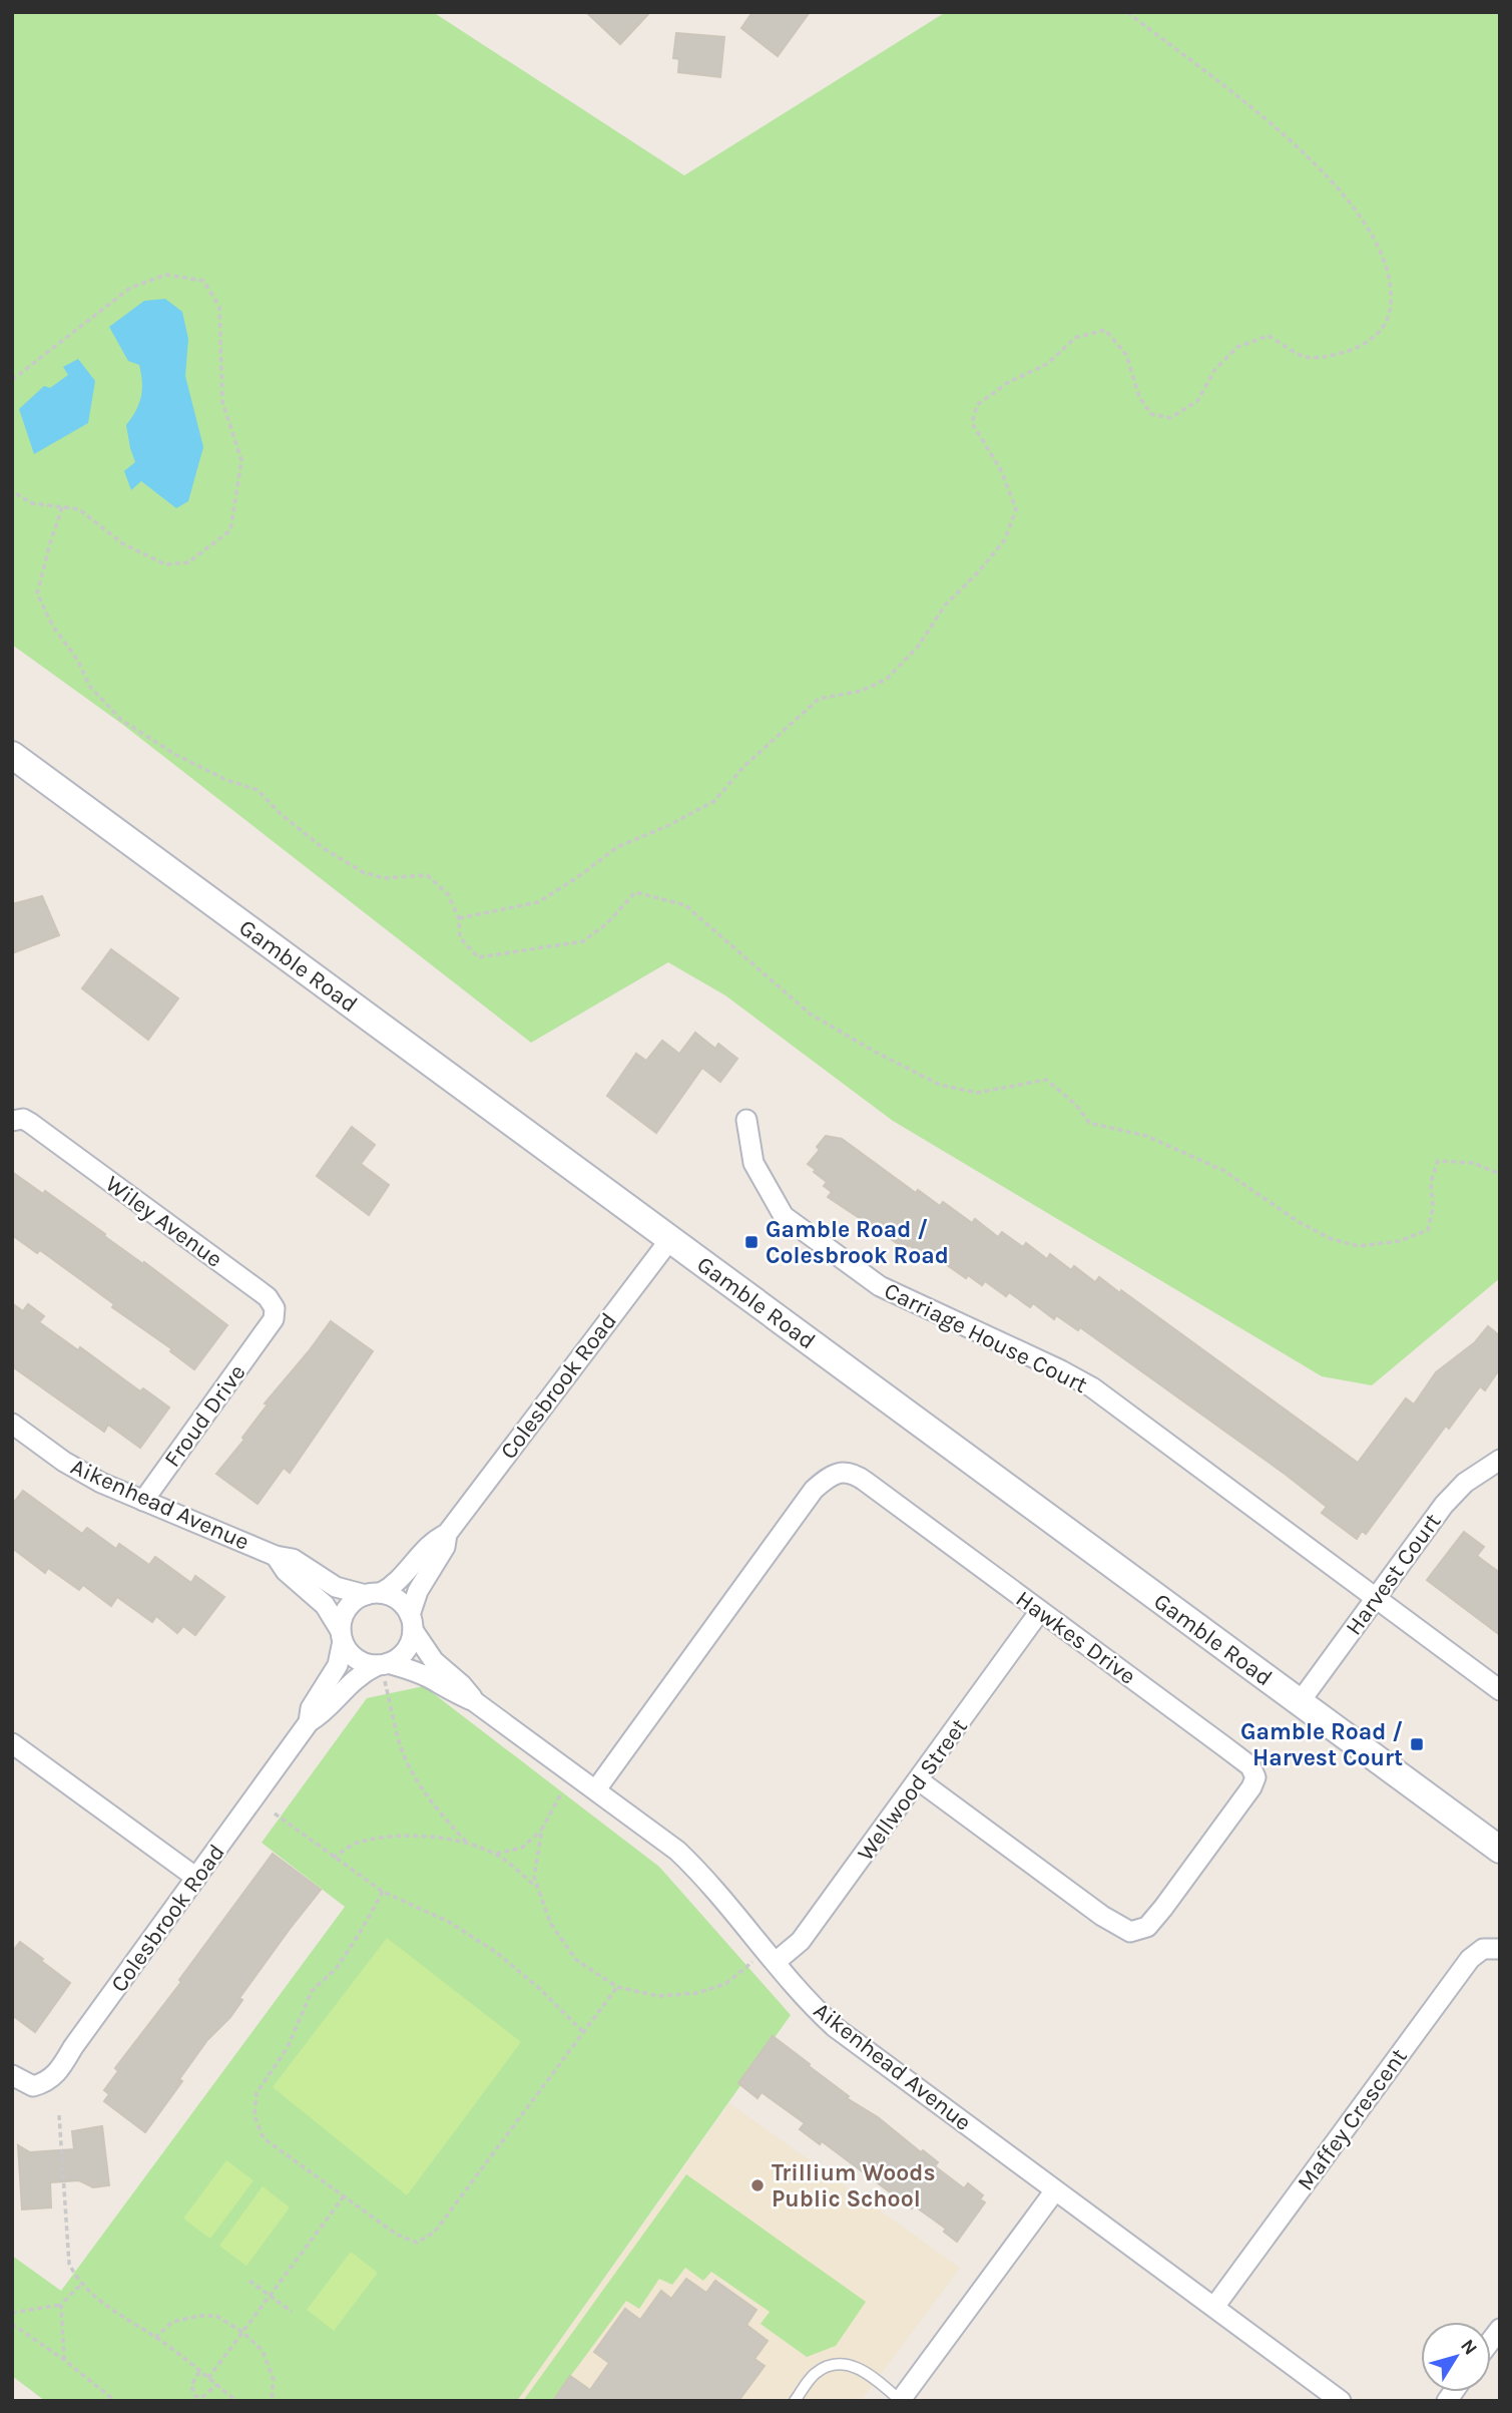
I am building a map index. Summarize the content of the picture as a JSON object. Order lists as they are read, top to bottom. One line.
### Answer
{"streets":{"main road":["Gamble Road"],"street":["Wiley Avenue","Carriage House Court","Colesbrook Road","Froud Drive","Aikenhead Avenue","Harvest Court","Hawkes Drive","Wellwood Street","Maffey Crescent"]},"crossings":[["Gamble Road","Colesbrook Road"],["Gamble Road","Harvest Court"],["Wiley Avenue","Froud Drive"],["Carriage House Court","Harvest Court"],["Colesbrook Road","Aikenhead Avenue"],["Froud Drive","Aikenhead Avenue"],["Aikenhead Avenue","Hawkes Drive"],["Aikenhead Avenue","Wellwood Street"],["Aikenhead Avenue","Maffey Crescent"],["Hawkes Drive","Wellwood Street"]],"places":{"transit":["Gamble Road / Colesbrook Road","Gamble Road / Harvest Court"],"other":["Trillium Woods Public School"]},"north":"top right"}
